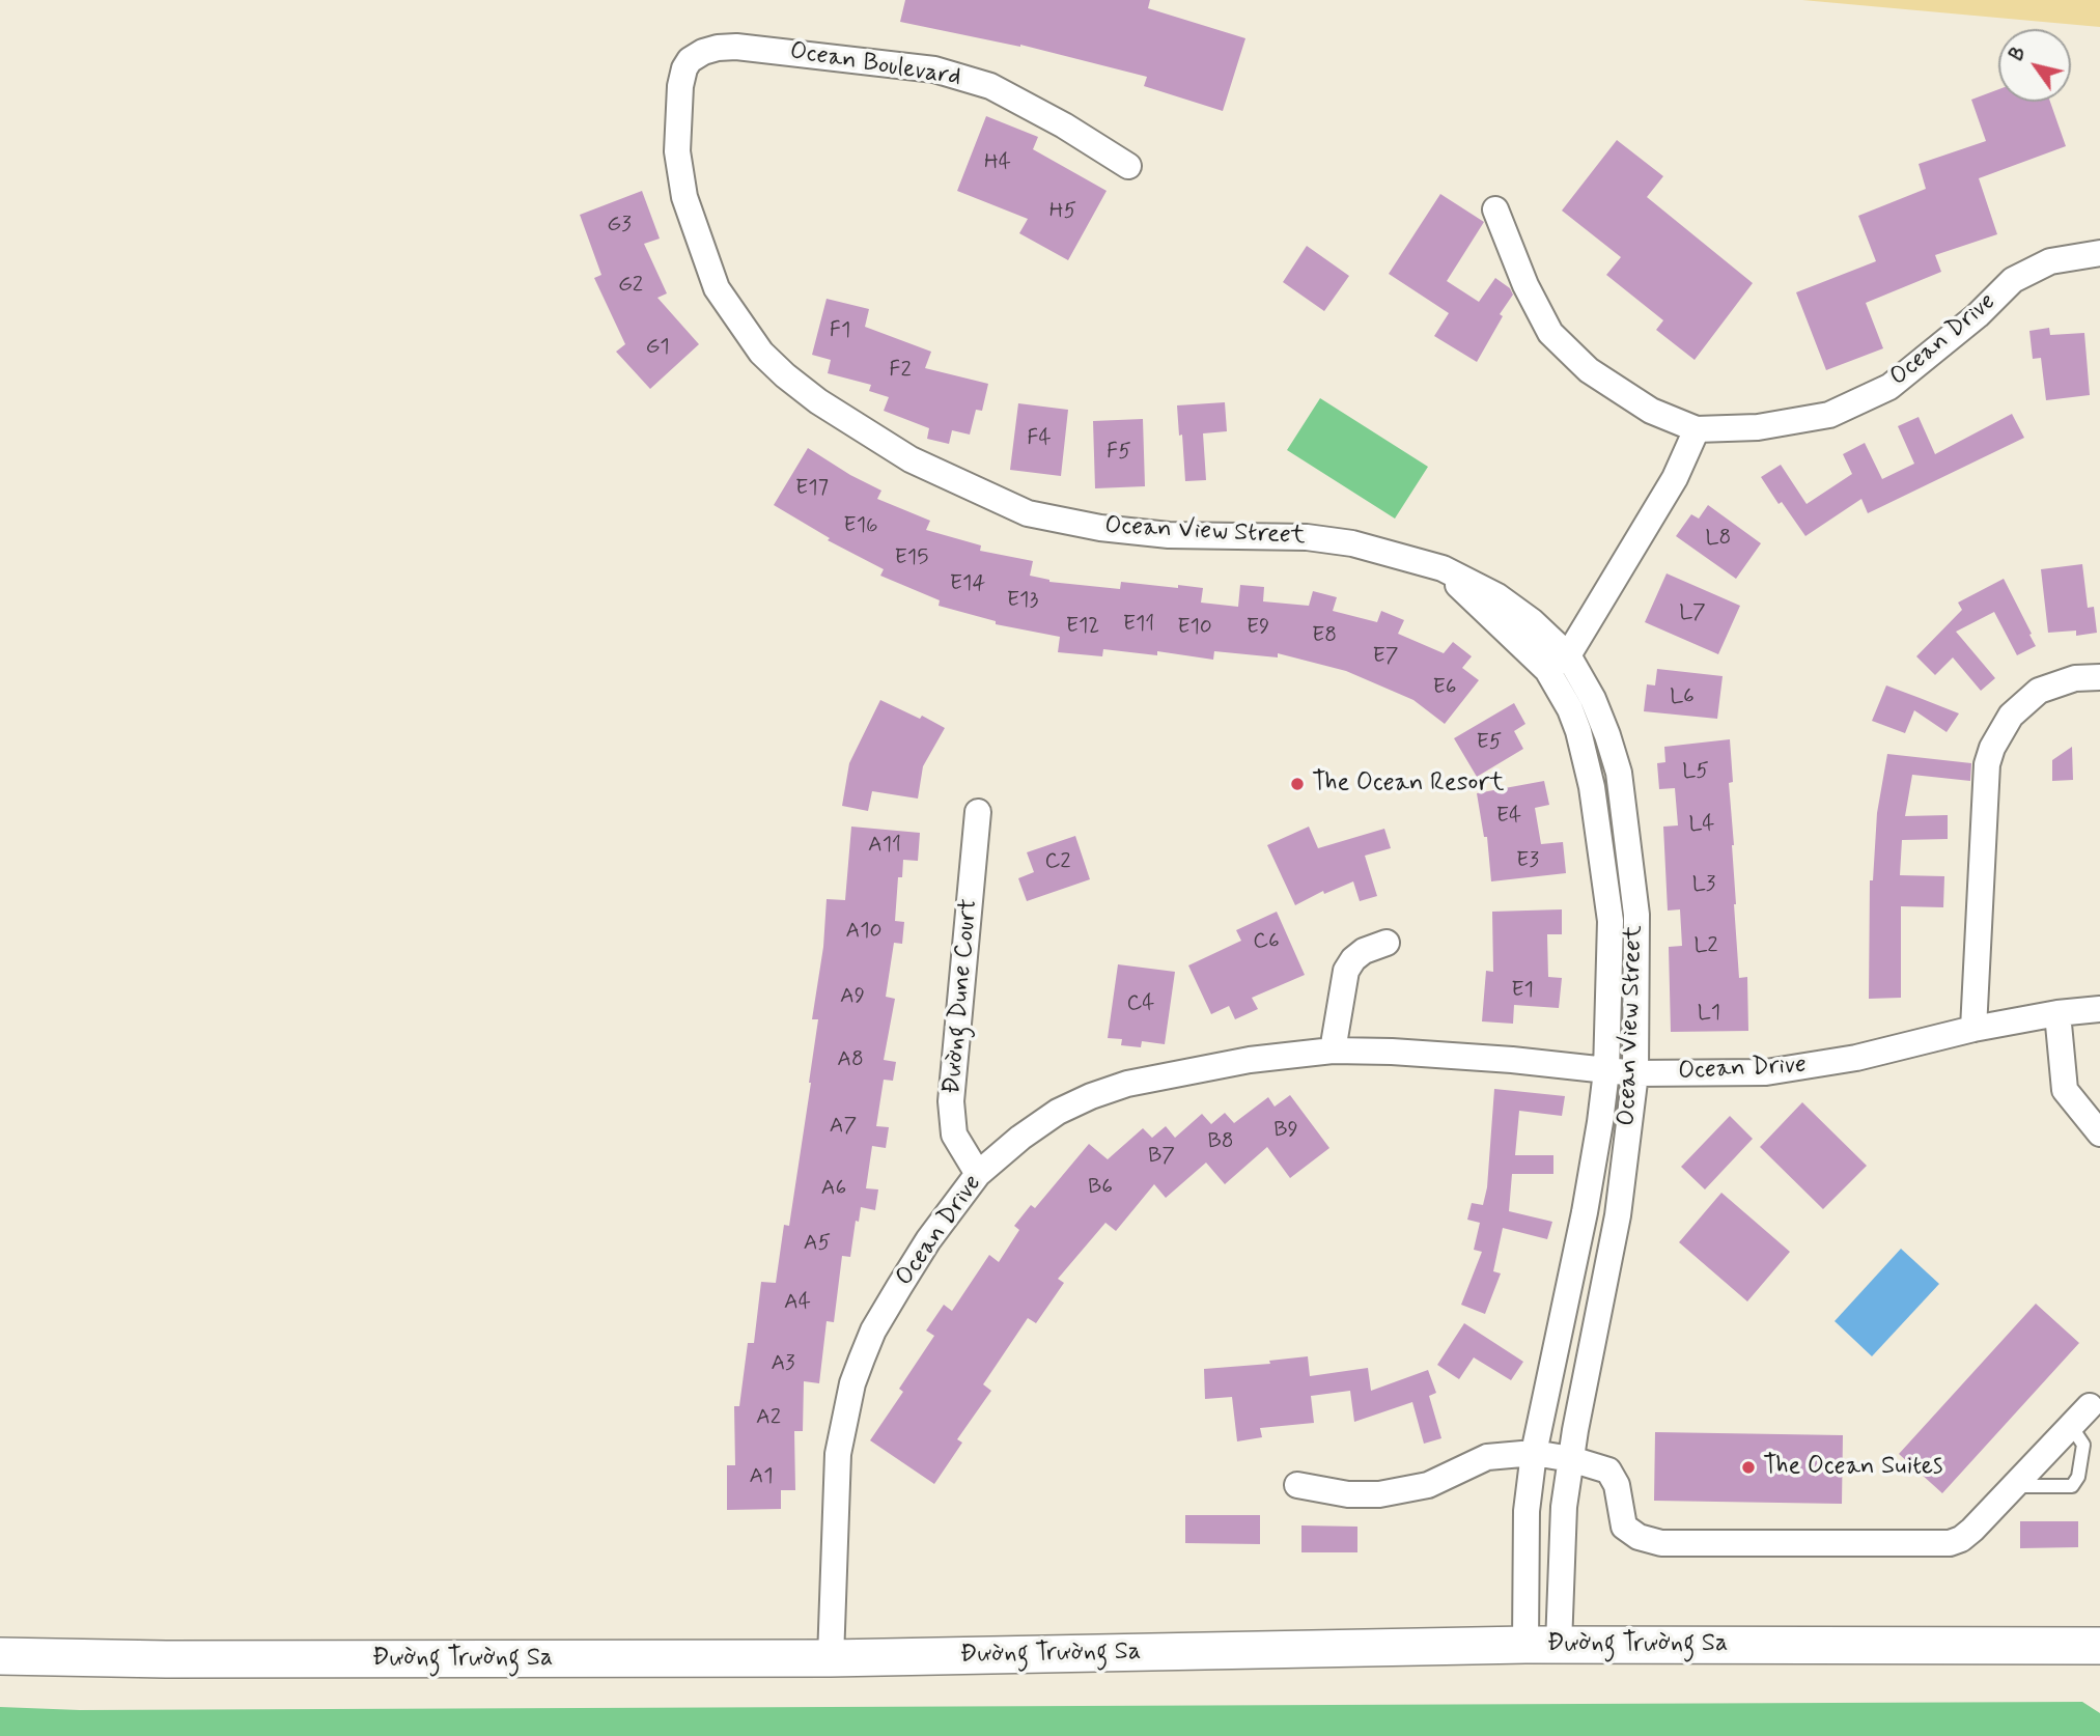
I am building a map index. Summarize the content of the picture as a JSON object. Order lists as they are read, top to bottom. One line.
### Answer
{"streets":{"main road":["Đường Trường Sa"],"street":["Ocean Boulevard","Ocean Drive","Ocean View Street","Đường Dune Court"]},"crossings":[["Ocean Boulevard","Ocean View Street"],["Ocean Drive","Ocean View Street"],["Ocean Drive","Đường Dune Court"],["Ocean Drive","Đường Trường Sa"],["Ocean View Street","Đường Trường Sa"]],"places":["The Ocean Resort","The Ocean Suites"],"house_numbers":["H4","H5","G3","G2","F1","G1","F2","F4","F5","E17","E16","L8","E15","E14","E13","L7","E11","E12","E10","E9","E8","E7","E6","L6","E5","L5","E4","L4","A11","E3","C2","L3","A10","C6","L2","E1","A9","C4","L1","A8","A7","B9","B8","B7","B6","A6","A5","A4","A3","A2","A1"],"north":"top left"}
